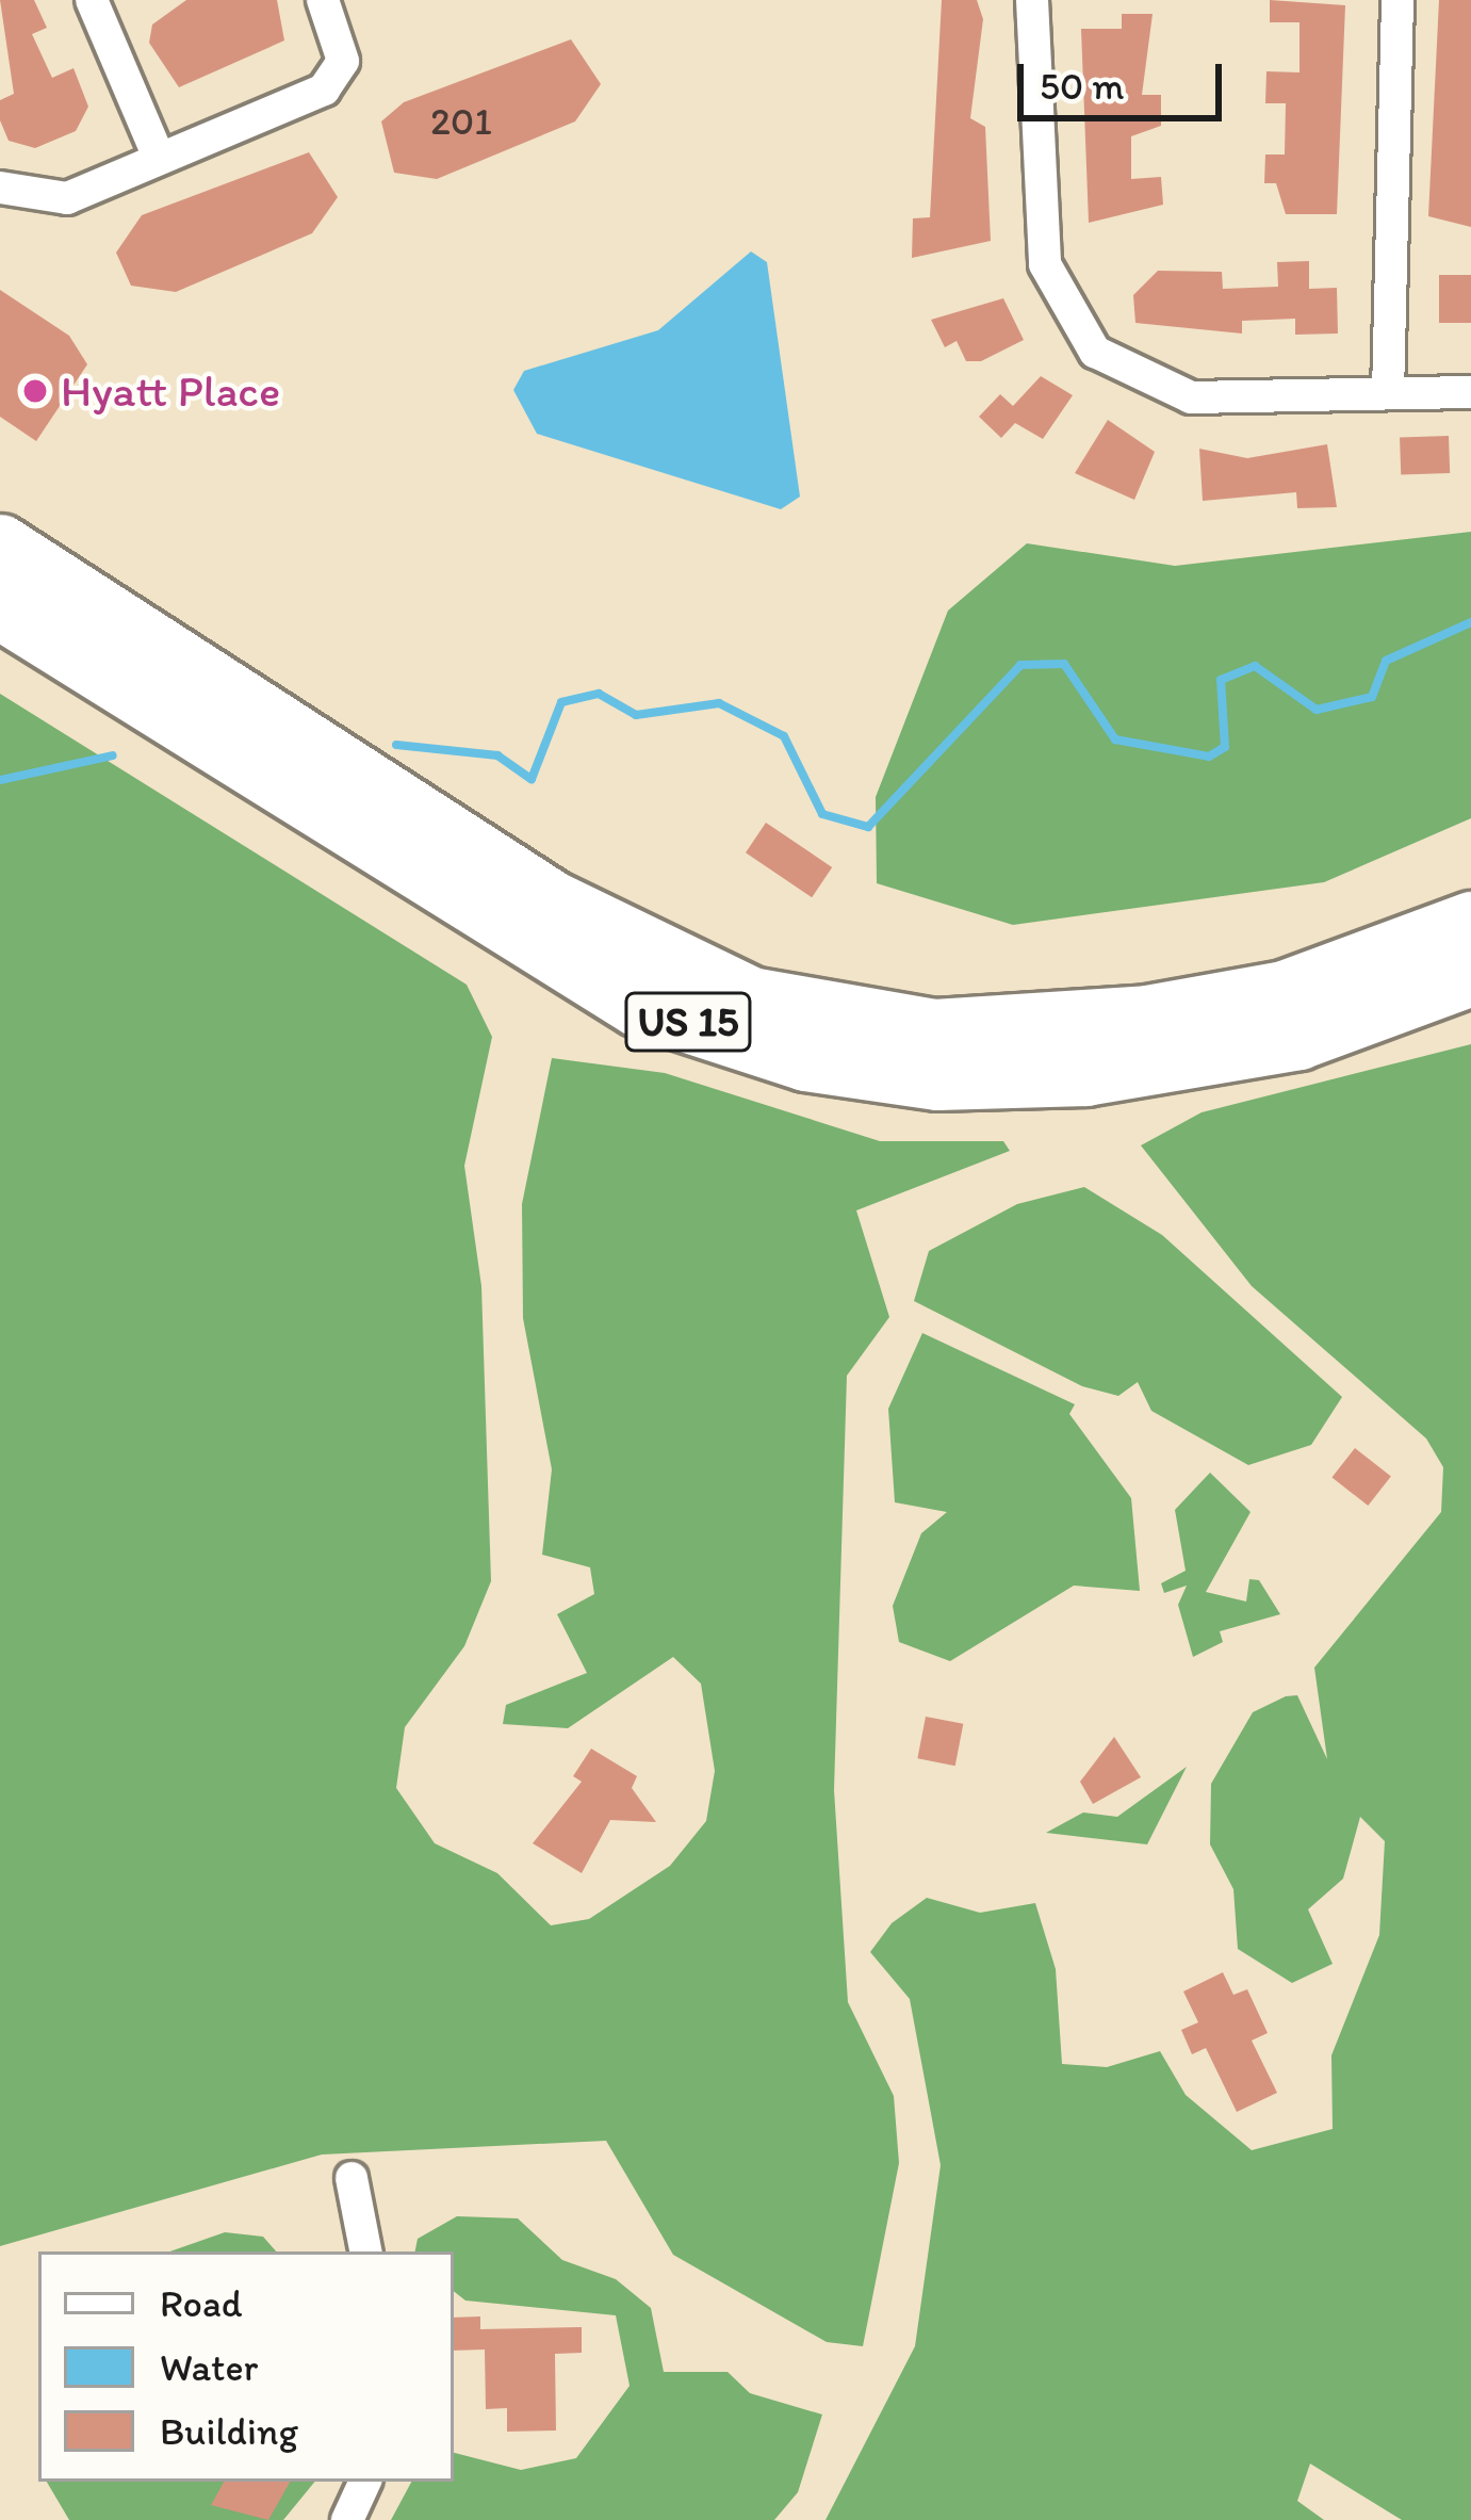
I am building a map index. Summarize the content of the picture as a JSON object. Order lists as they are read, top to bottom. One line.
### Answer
{"streets":{"highway":["US 15"]},"places":["Hyatt Place"],"house_numbers":["201"],"legend":["Road","Water","Building"],"scale_bar":"50 m"}
